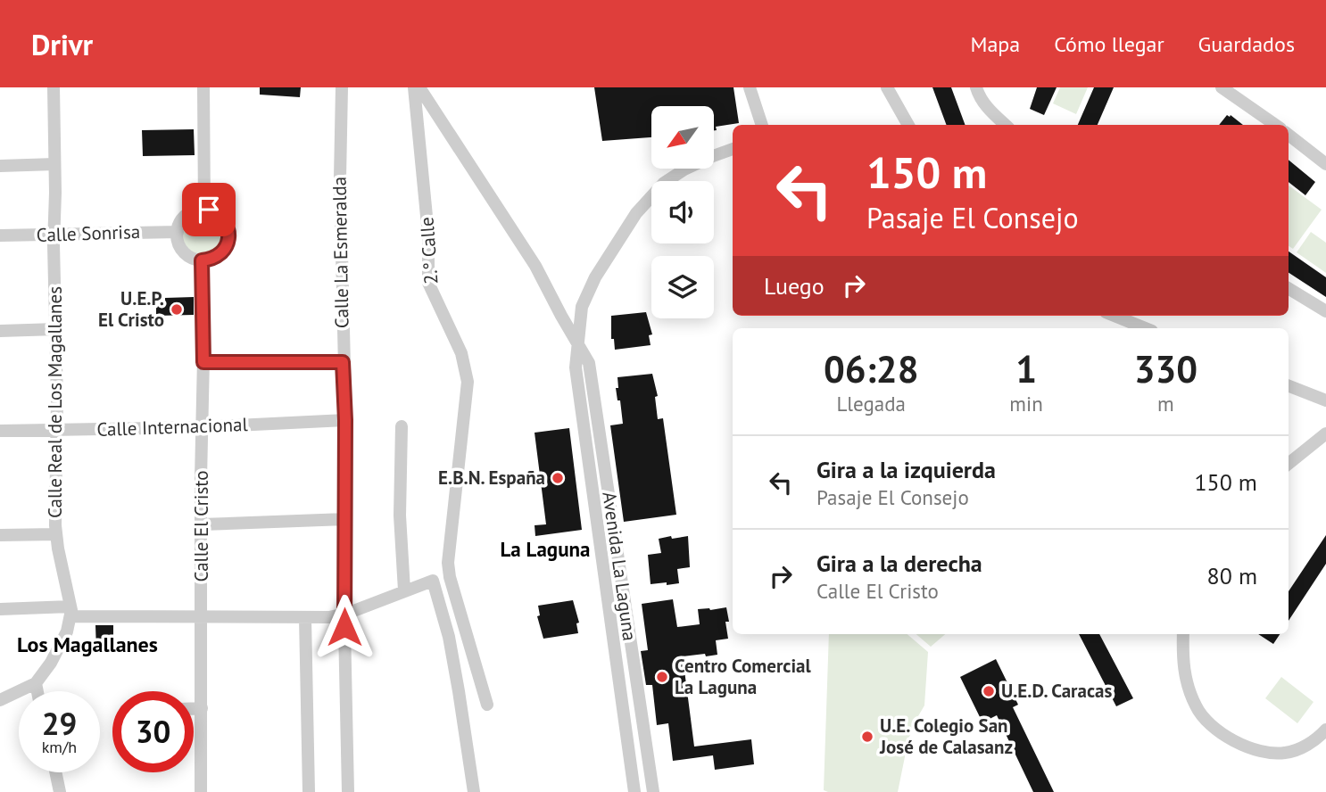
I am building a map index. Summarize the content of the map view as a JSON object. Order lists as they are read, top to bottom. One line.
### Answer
{"streets":{"street":["Calle Sonrisa","2.° Calle","Calle La Esmeralda","Calle Real de Los Magallanes","Calle Internacional","Calle El Cristo","Avenida La Laguna"]},"crossings":[["Calle Sonrisa","Calle Real de Los Magallanes"],["Calle Sonrisa","Calle El Cristo"],["Calle La Esmeralda","Calle Internacional"],["Calle Real de Los Magallanes","Calle Internacional"],["Calle Internacional","Calle El Cristo"]],"districts":["La Laguna","Los Magallanes"],"places":["U.E.P. El Cristo","E.B.N. España","Centro Comercial La Laguna","U.E.D. Caracas","U.E. Colegio San José de Calasanz"],"north":"bottom left","page":{"header":"Drivr","nav":["Mapa","Cómo llegar","Guardados"],"turn":["150 m","Pasaje El Consejo"],"then":"Luego","eta":["06:28","Llegada","1","min","330","m"],"list":[{"name":"Gira a la izquierda","note":"Pasaje El Consejo","value":"150 m"},{"name":"Gira a la derecha","note":"Calle El Cristo","value":"80 m"}],"speed":"29 km/h","limit":"30"}}
